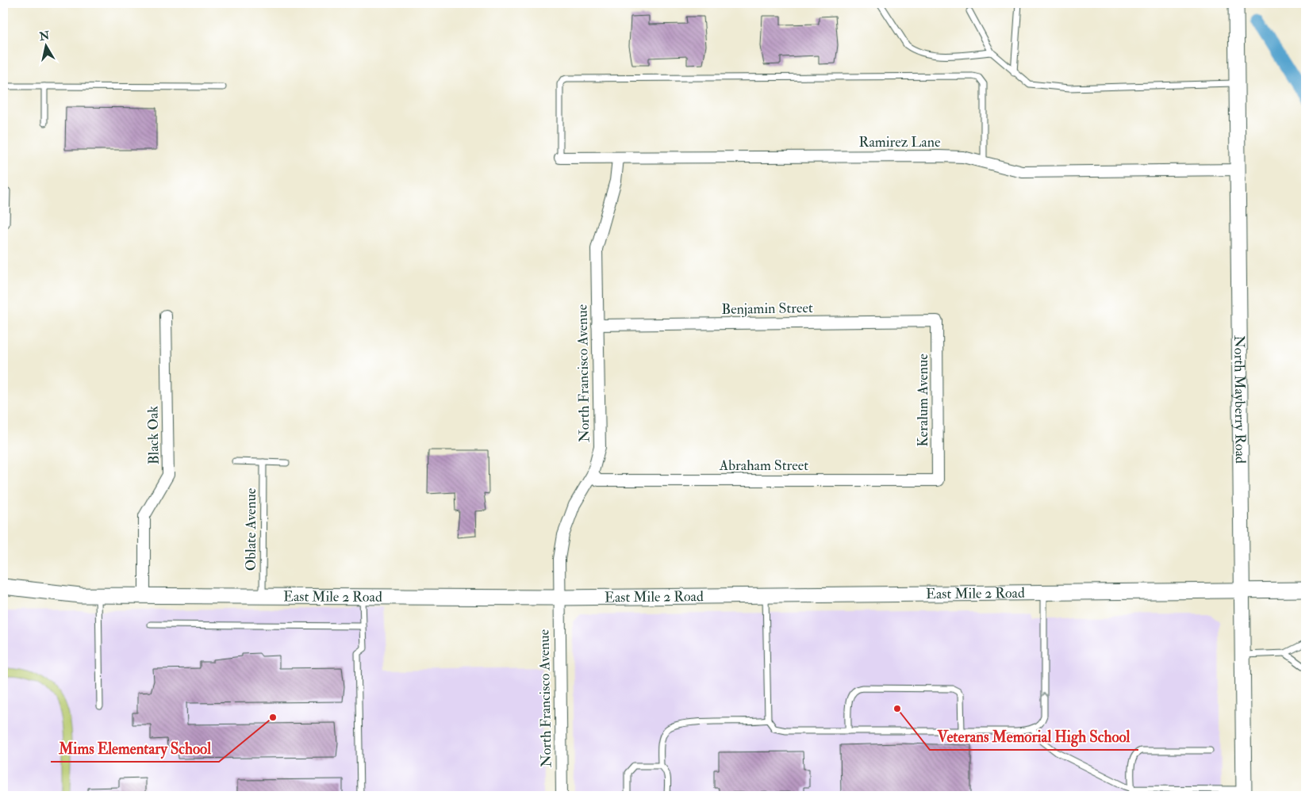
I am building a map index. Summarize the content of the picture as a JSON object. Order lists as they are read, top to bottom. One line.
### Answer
{"streets":{"main road":["North Mayberry Road","East Mile 2 Road"],"street":["Ramirez Lane","Benjamin Street","North Francisco Avenue","Keralum Avenue","Black Oak","Abraham Street"],"lane":["Oblate Avenue"]},"crossings":[["Ramirez Lane","North Francisco Avenue"],["Ramirez Lane","North Mayberry Road"],["Benjamin Street","North Francisco Avenue"],["Benjamin Street","Keralum Avenue"],["North Francisco Avenue","Abraham Street"],["North Francisco Avenue","East Mile 2 Road"],["North Mayberry Road","East Mile 2 Road"],["Keralum Avenue","Abraham Street"],["Black Oak","East Mile 2 Road"],["Oblate Avenue","East Mile 2 Road"]],"places":["Veterans Memorial High School","Mims Elementary School"],"north":"top"}
